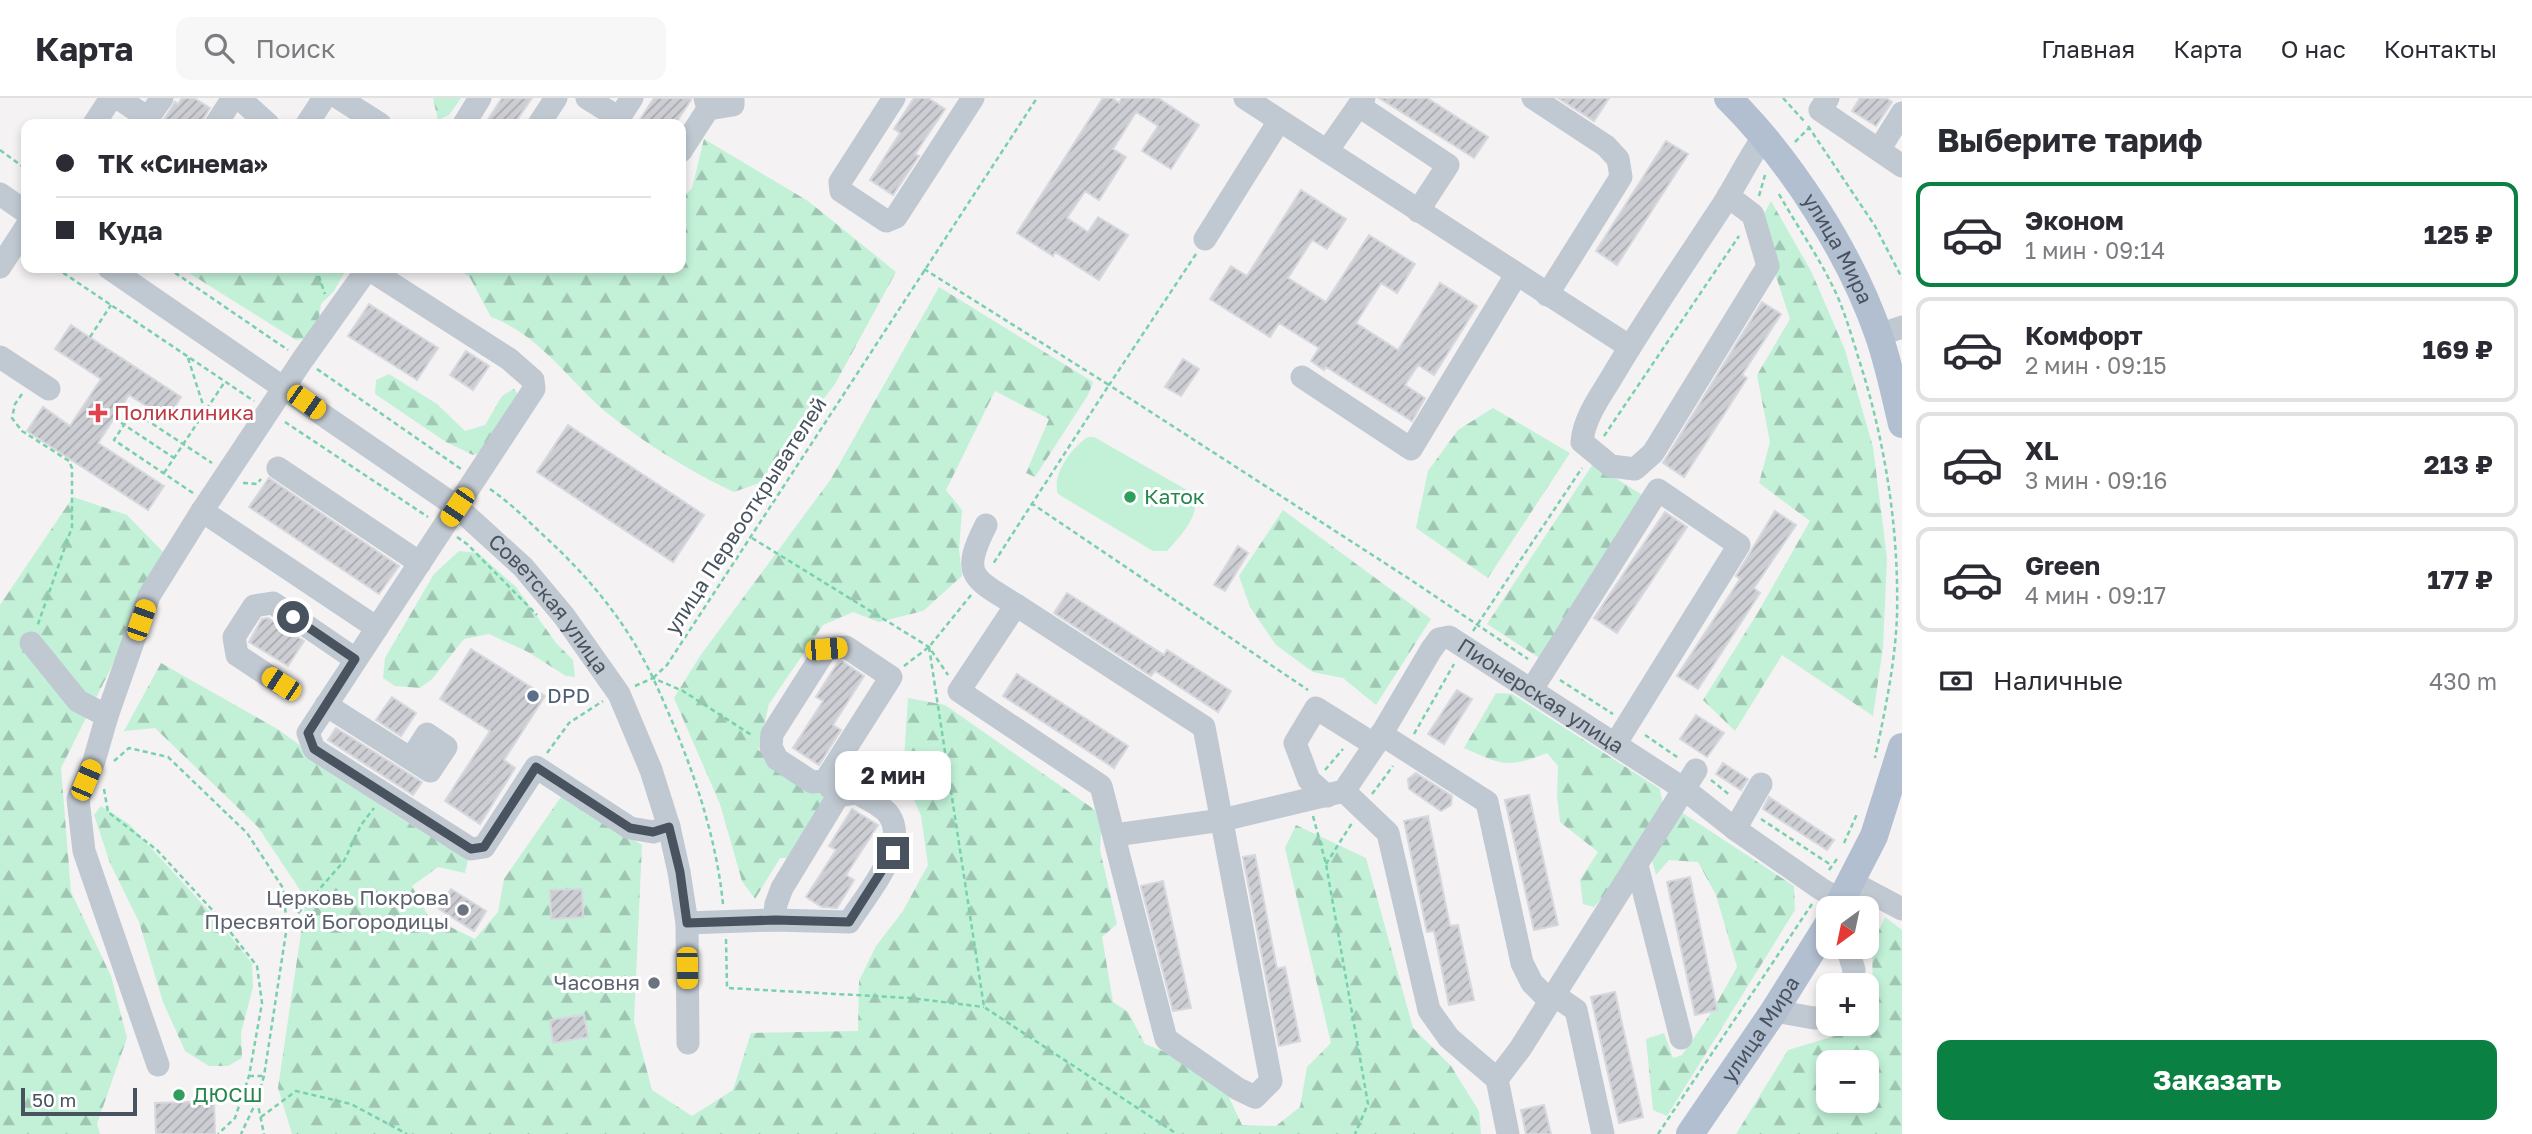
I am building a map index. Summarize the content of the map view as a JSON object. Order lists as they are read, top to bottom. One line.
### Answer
{"streets":{"main road":["улица Мира"],"street":["Советская улица","Пионерская улица"],"path":["улица Первооткрывателей"]},"crossings":[["улица Мира","Пионерская улица"]],"places":{"health":["Поликлиника"],"other":["Каток","DPD","Церковь Покрова Пресвятой Богородицы","Часовня","ДЮСШ"]},"scale_bar":"50 m","north":"bottom left","page":{"header":"Карта","search":"Поиск","nav":["Главная","Карта","О нас","Контакты"],"heading":"Выберите тариф","banner":["ТК «Синема»","Куда"],"list":[{"name":"Эконом","note":"1 мин · 09:14","value":"125 ₽"},{"name":"Комфорт","note":"2 мин · 09:15","value":"169 ₽"},{"name":"XL","note":"3 мин · 09:16","value":"213 ₽"},{"name":"Green","note":"4 мин · 09:17","value":"177 ₽"}],"pay":["Наличные","430 m"],"bubble":"2 мин","map_buttons":["+","−"],"buttons":"Заказать","scale":"50 m"}}
